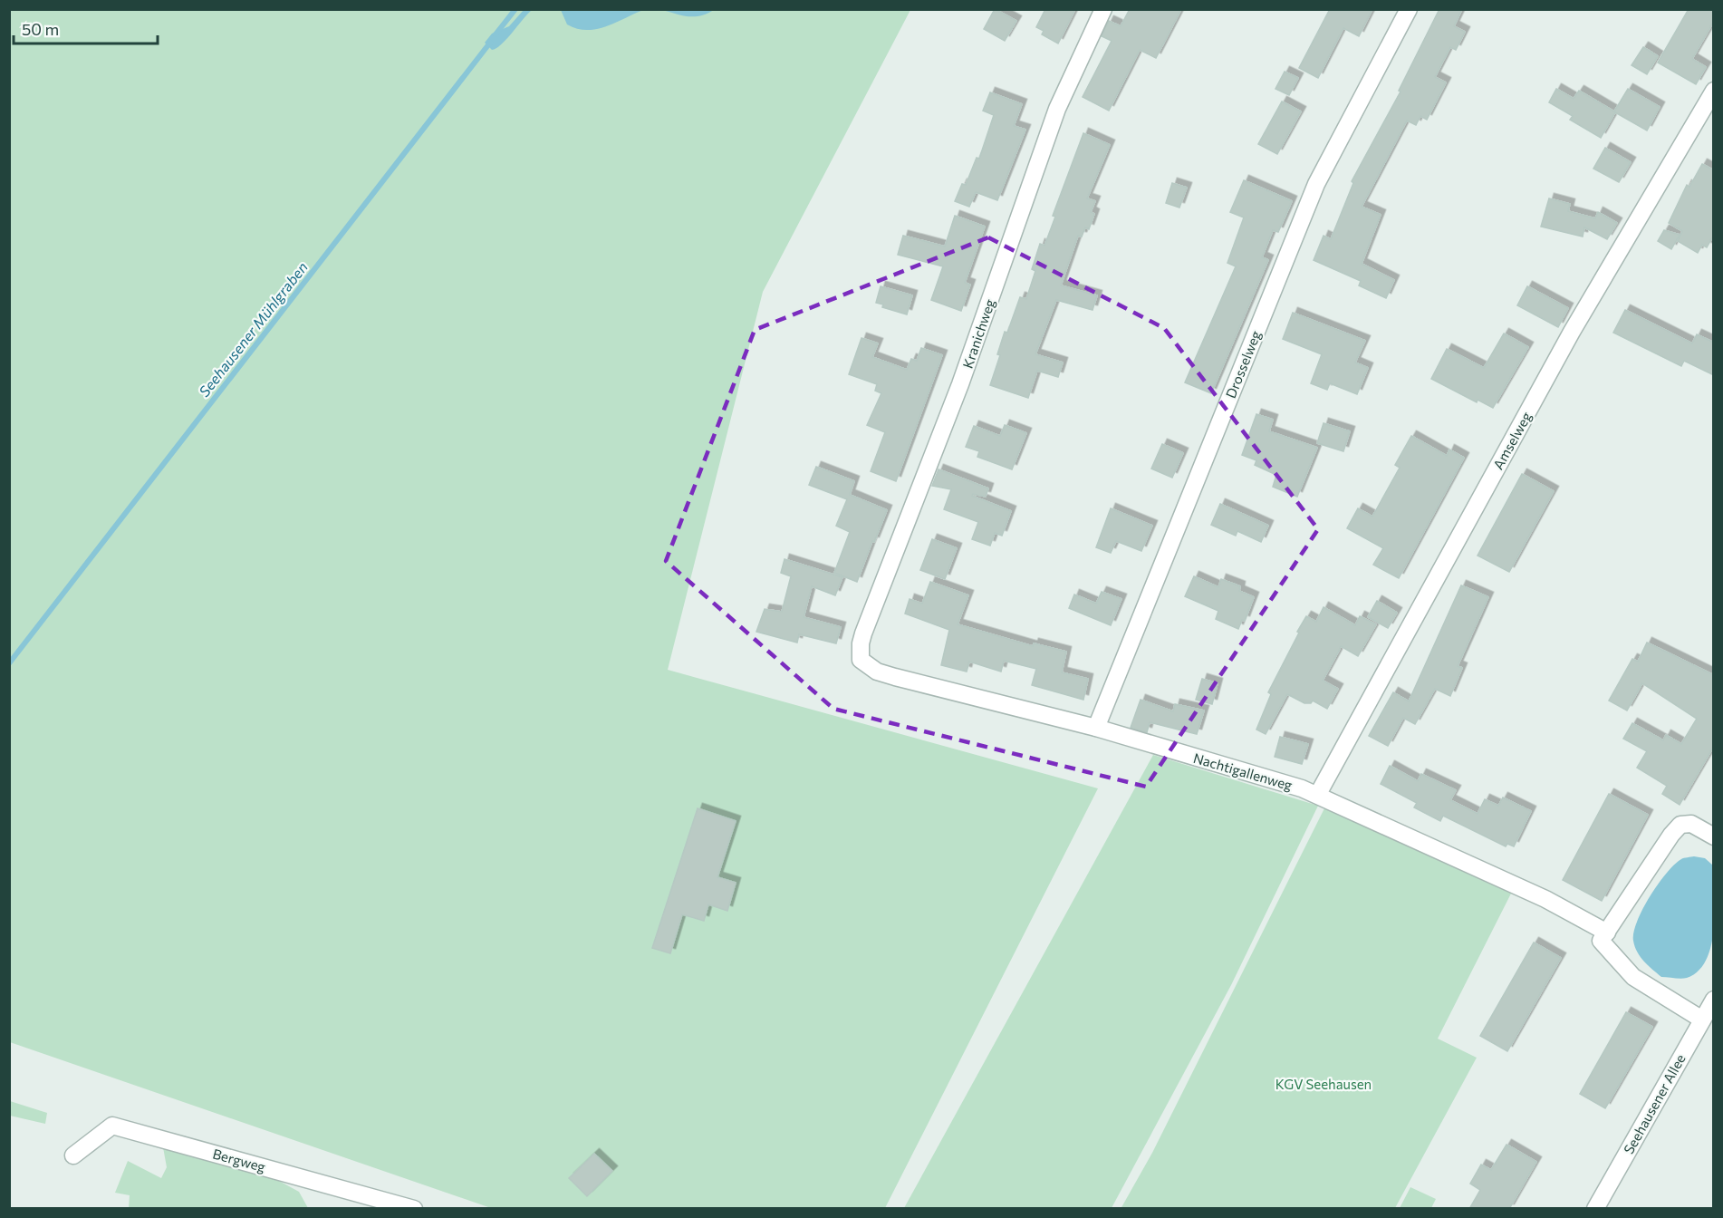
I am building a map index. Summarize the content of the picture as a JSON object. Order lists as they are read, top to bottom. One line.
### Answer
{"streets":{"street":["Kranichweg","Drosselweg","Amselweg","Nachtigallenweg","Seehausener Allee","Bergweg"]},"crossings":[["Kranichweg","Nachtigallenweg"],["Drosselweg","Nachtigallenweg"],["Amselweg","Nachtigallenweg"]],"water":["Seehausener Mühlgraben"],"parks":["KGV Seehausen"],"scale_bar":"50 m"}
